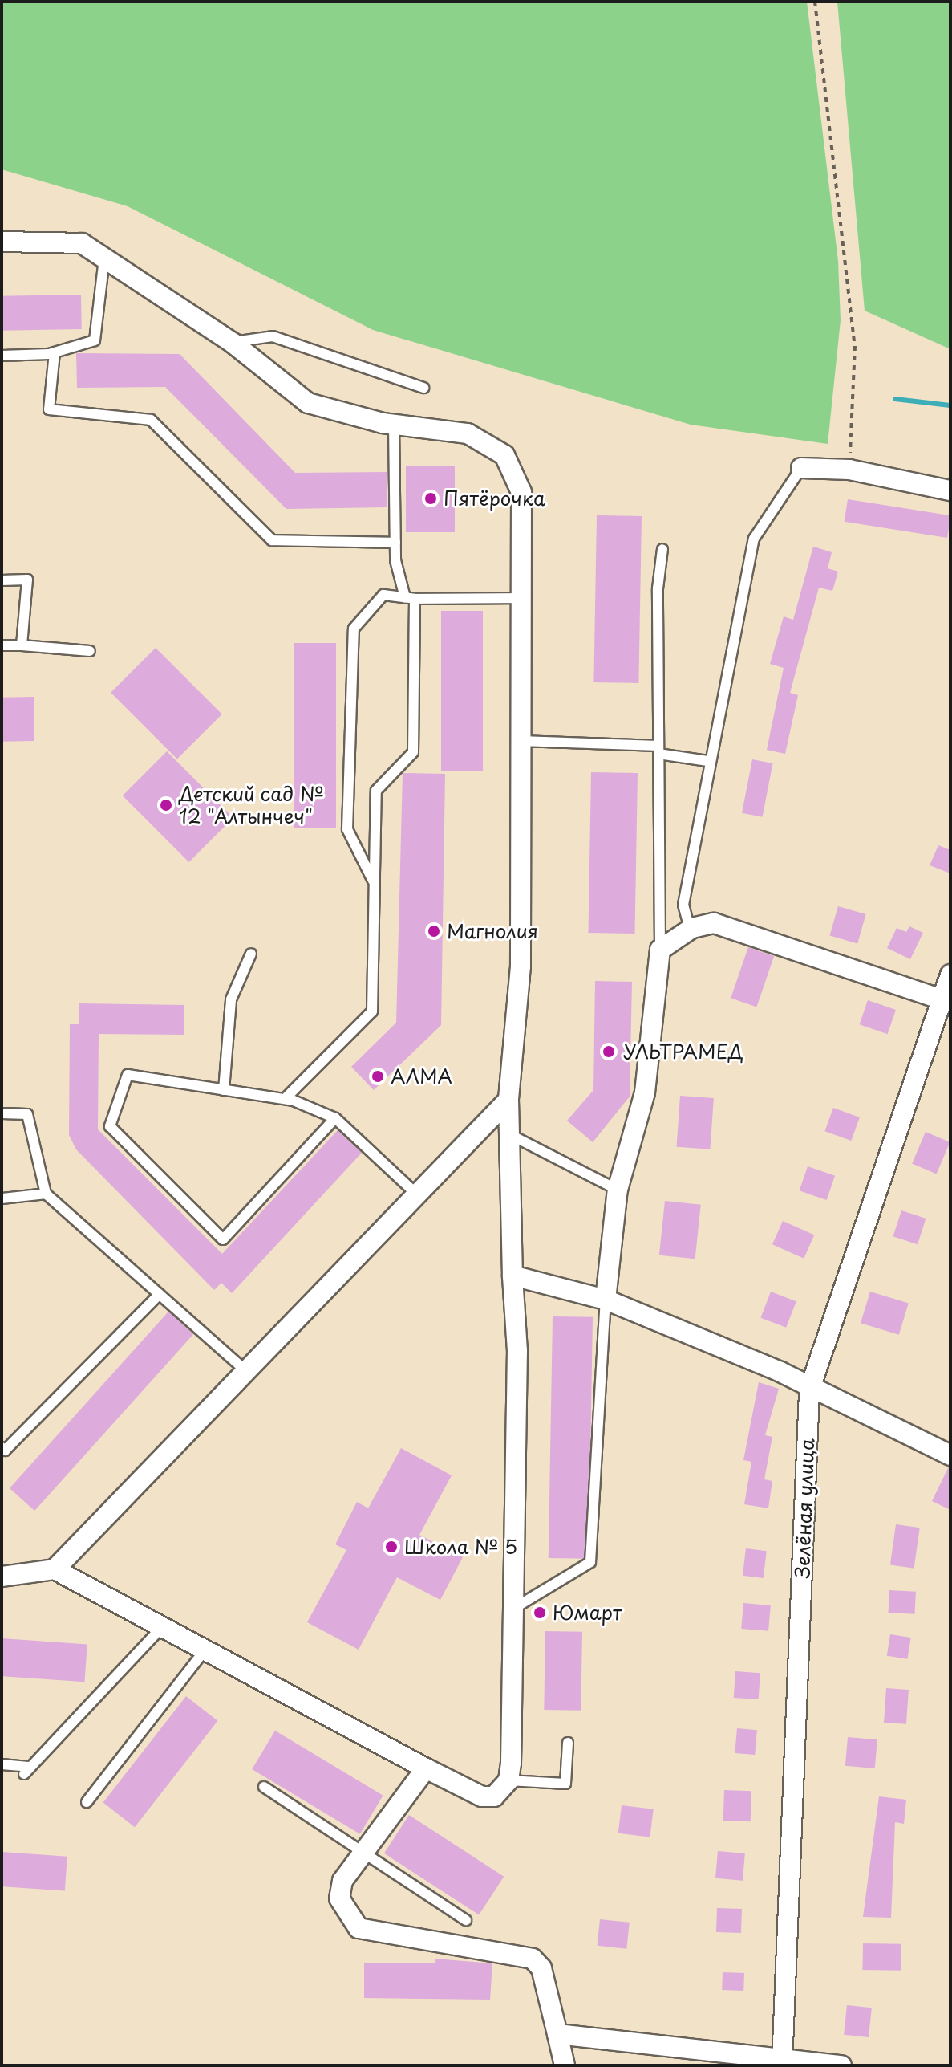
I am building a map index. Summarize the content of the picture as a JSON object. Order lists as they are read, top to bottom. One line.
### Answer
{"streets":{"street":["Зелёная улица"]},"places":["Пятёрочка","Детский сад № 12 \"Алтынчеч\"","Магнолия","УЛЬТРАМЕД","АЛМА","Школа № 5","Юмарт"]}
